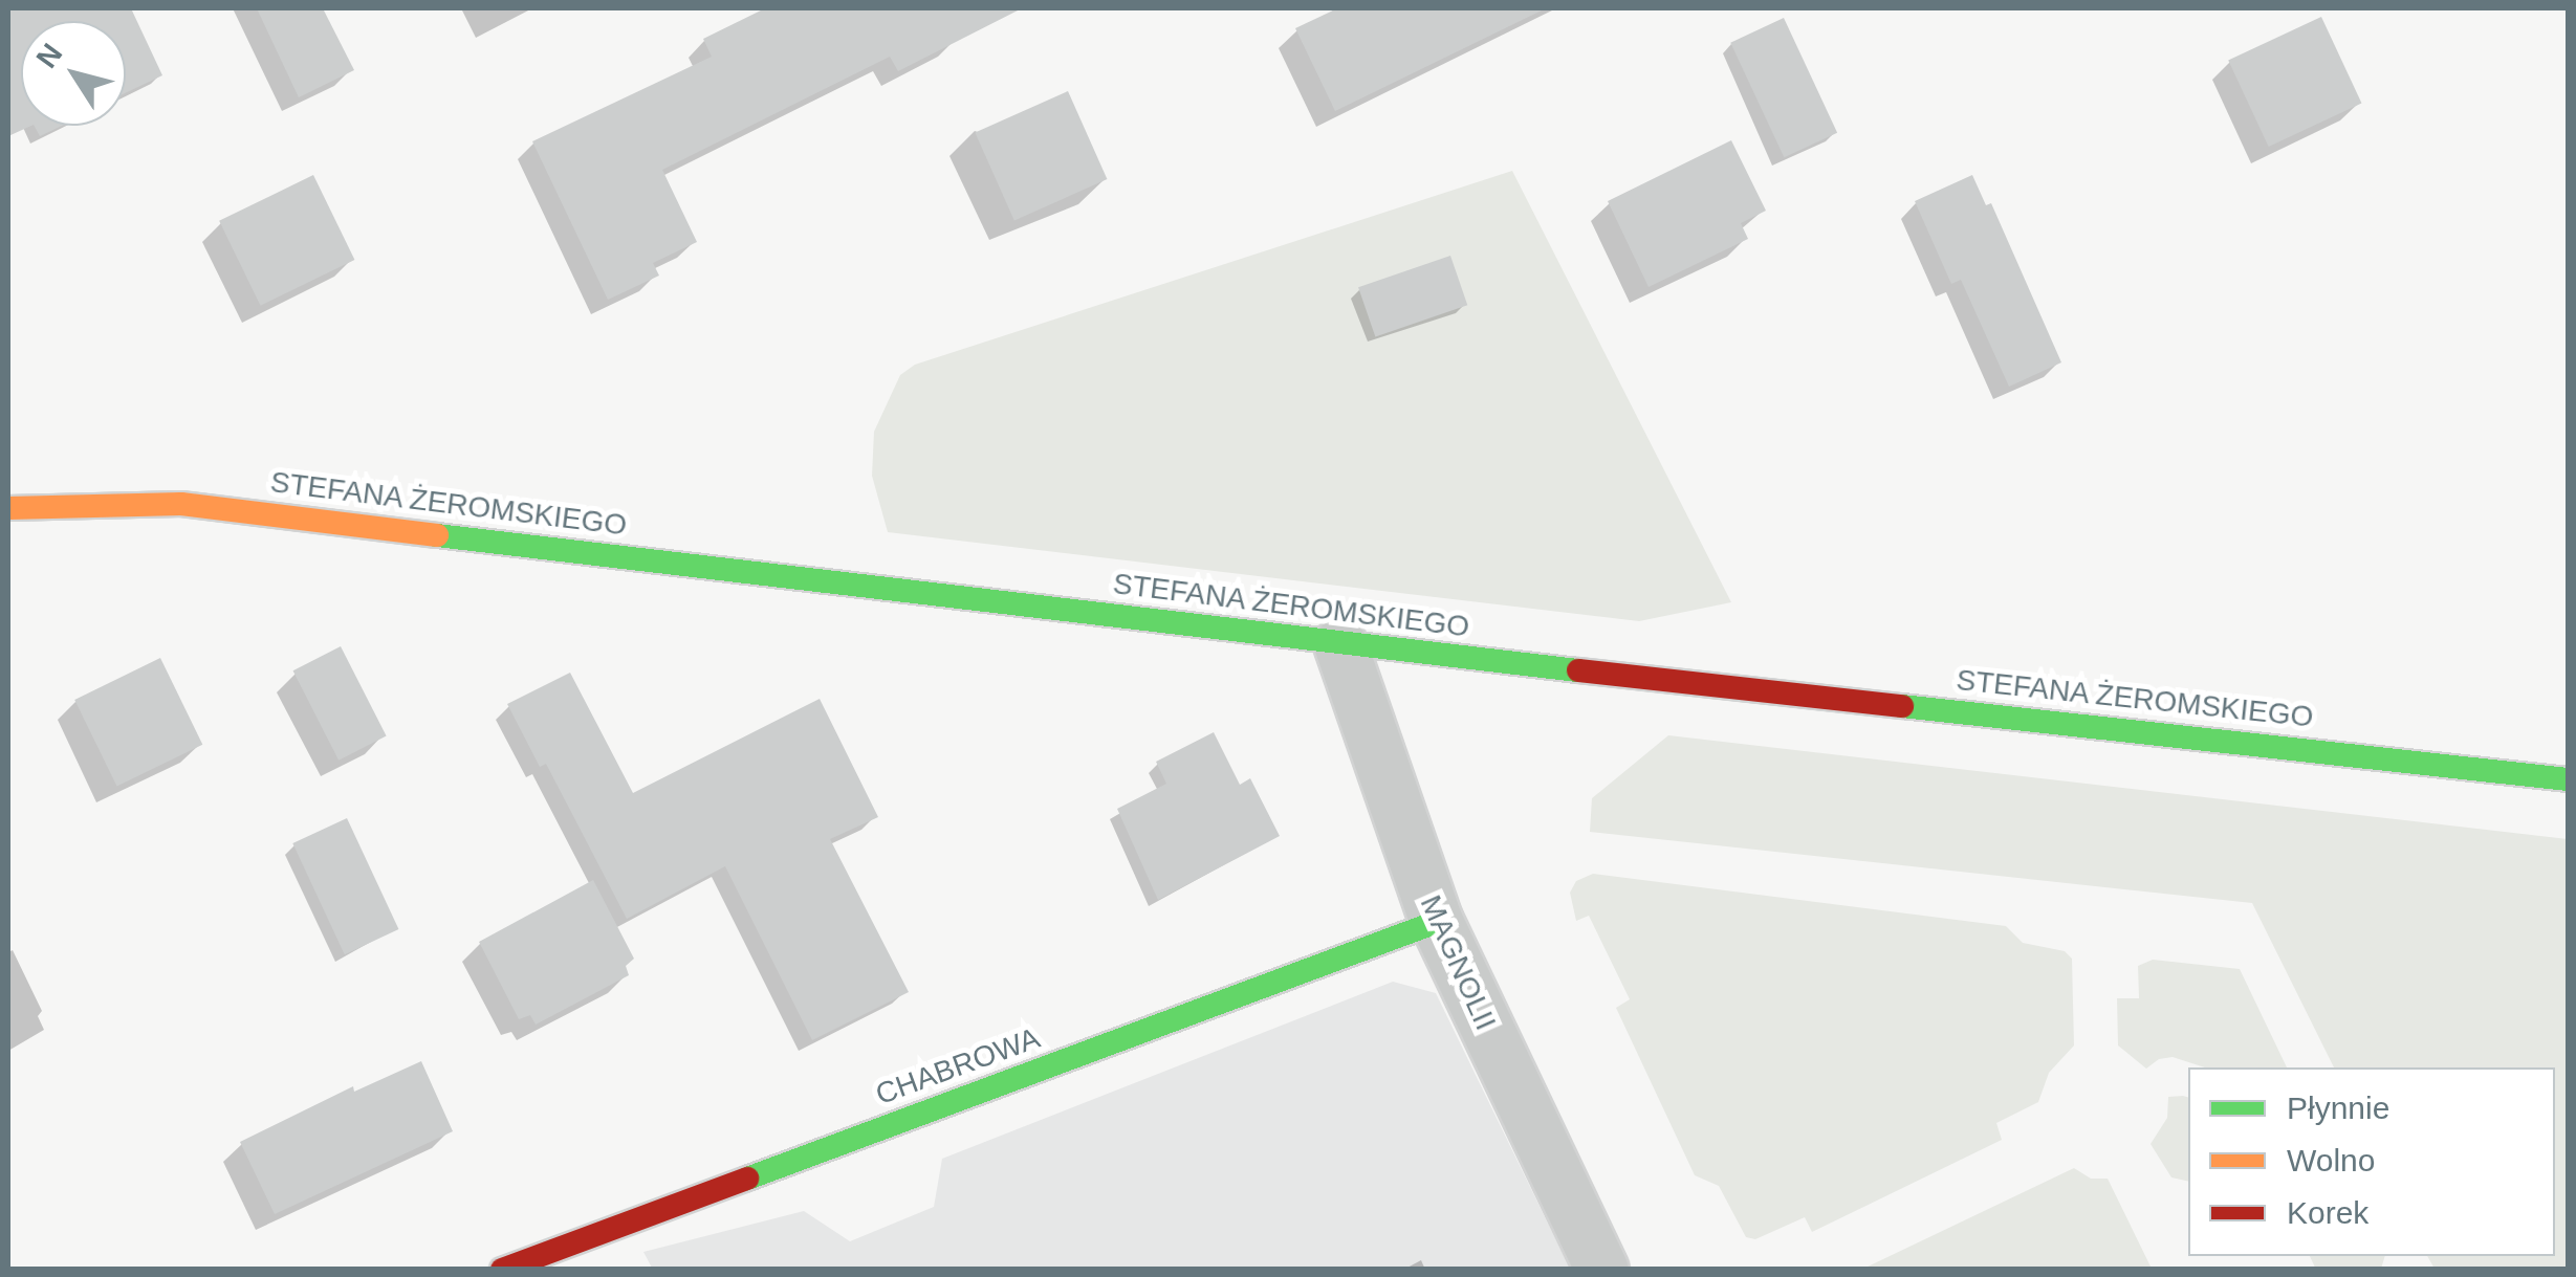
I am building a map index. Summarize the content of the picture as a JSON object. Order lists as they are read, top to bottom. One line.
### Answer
{"streets":{"street":["STEFANA ŻEROMSKIEGO","MAGNOLII","CHABROWA"]},"crossings":[["STEFANA ŻEROMSKIEGO","MAGNOLII"],["MAGNOLII","CHABROWA"]],"legend":["Płynnie","Wolno","Korek"],"north":"top left"}
